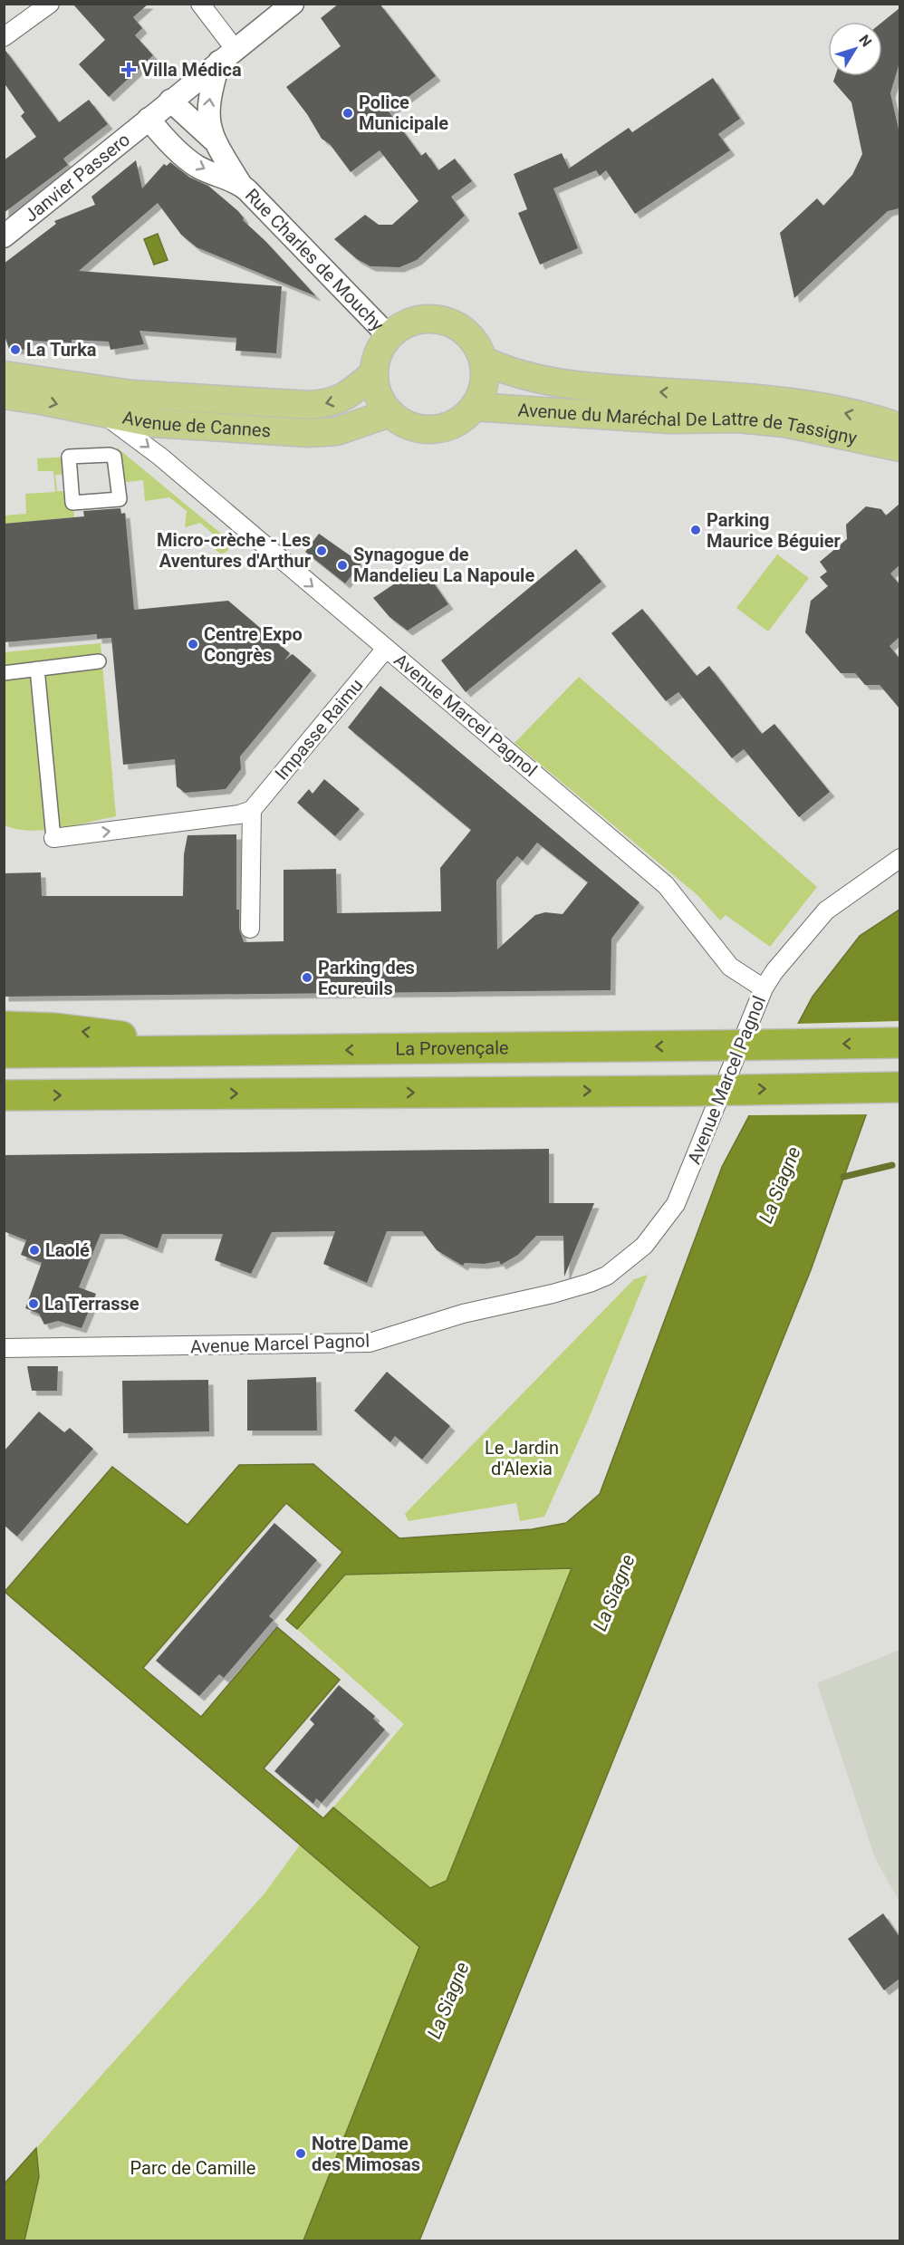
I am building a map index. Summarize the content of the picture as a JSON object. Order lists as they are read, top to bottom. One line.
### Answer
{"streets":{"highway":["La Provençale"],"main road":["Avenue de Cannes","Avenue du Maréchal De Lattre de Tassigny"],"street":["Janvier Passero","Rue Charles de Mouchy","Avenue Marcel Pagnol","Impasse Raimu"]},"crossings":[["Janvier Passero","Rue Charles de Mouchy"],["Rue Charles de Mouchy","Avenue de Cannes"],["Rue Charles de Mouchy","Avenue du Maréchal De Lattre de Tassigny"],["Avenue de Cannes","Avenue du Maréchal De Lattre de Tassigny"],["Avenue de Cannes","Avenue Marcel Pagnol"],["Avenue Marcel Pagnol","Impasse Raimu"]],"water":["La Siagne"],"parks":["Le Jardin d'Alexia","Parc de Camille"],"places":{"health":["Villa Médica"],"other":["Police Municipale","La Turka","Parking Maurice Béguier","Micro-crèche - Les Aventures d'Arthur","Synagogue de Mandelieu La Napoule","Centre Expo Congrès","Parking des Ecureuils","Laolé","La Terrasse","Notre Dame des Mimosas"]},"north":"top right"}
